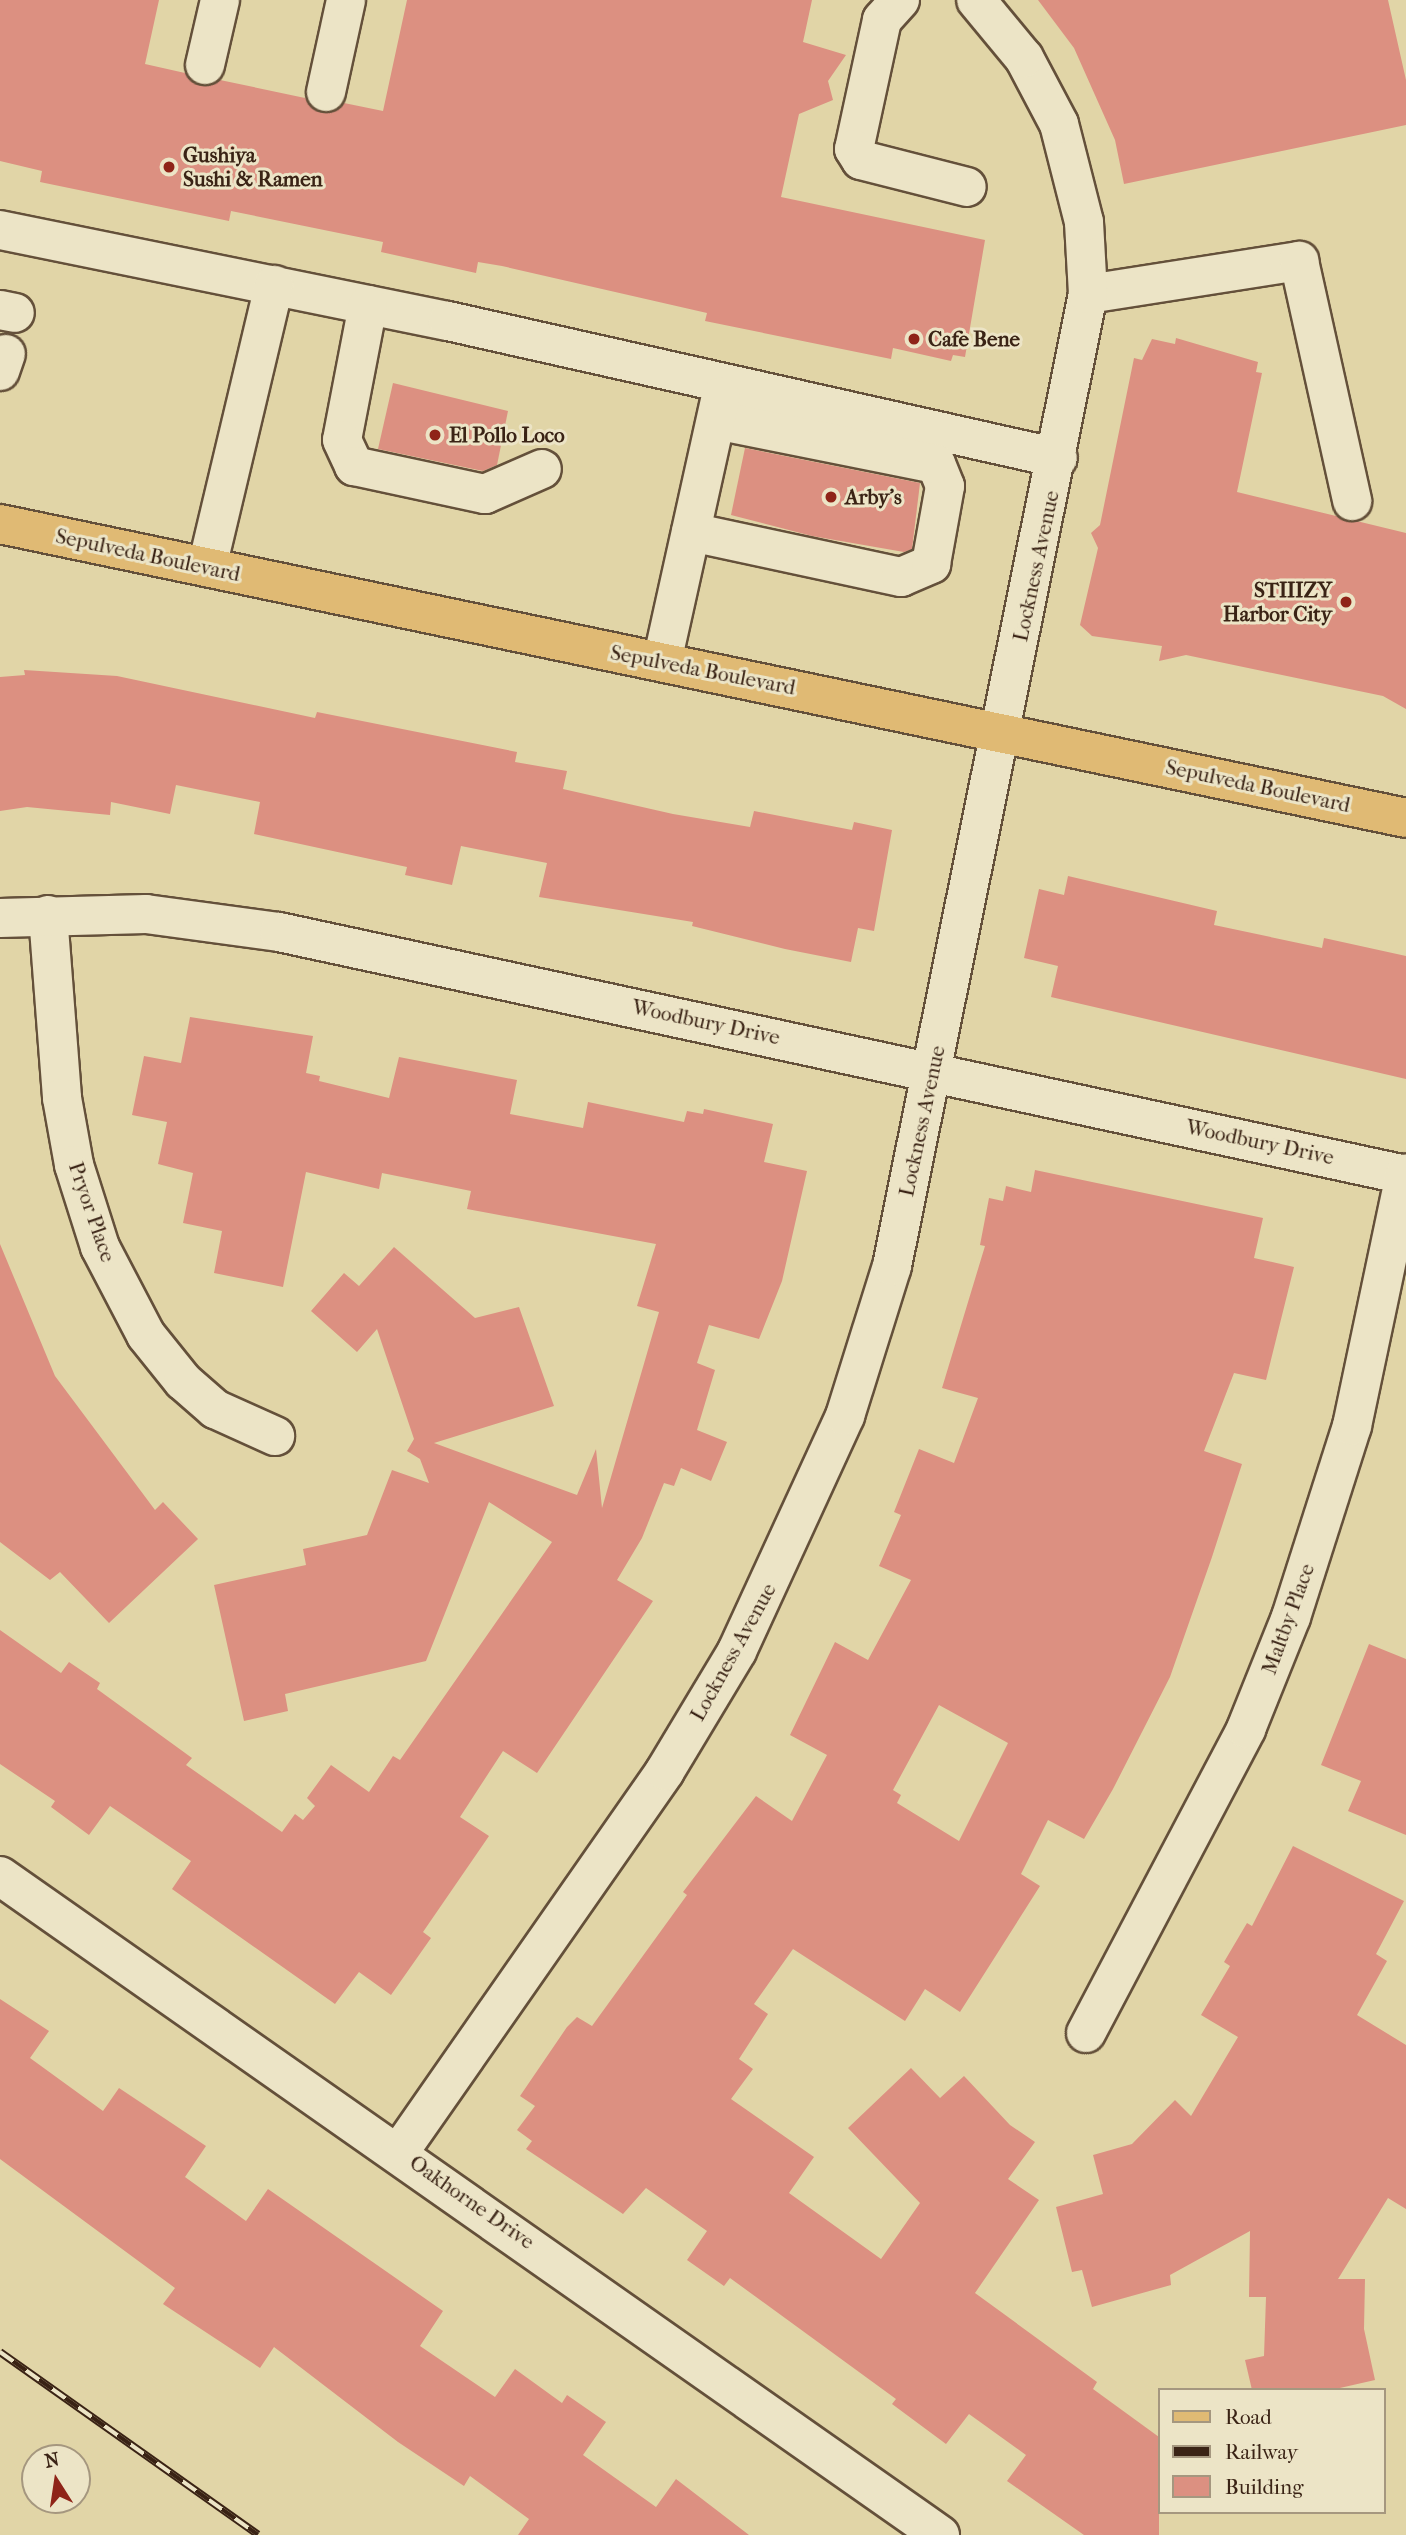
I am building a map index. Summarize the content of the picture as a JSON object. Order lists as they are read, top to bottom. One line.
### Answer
{"streets":{"main road":["Sepulveda Boulevard"],"street":["Lockness Avenue","Woodbury Drive","Pryor Place","Maltby Place","Oakhorne Drive"]},"crossings":[["Sepulveda Boulevard","Lockness Avenue"],["Lockness Avenue","Woodbury Drive"],["Lockness Avenue","Oakhorne Drive"],["Woodbury Drive","Pryor Place"],["Woodbury Drive","Maltby Place"]],"places":["Gushiya Sushi & Ramen","Cafe Bene","El Pollo Loco","Arby's","STIIIZY Harbor City"],"legend":["Road","Railway","Building"],"north":"top"}
